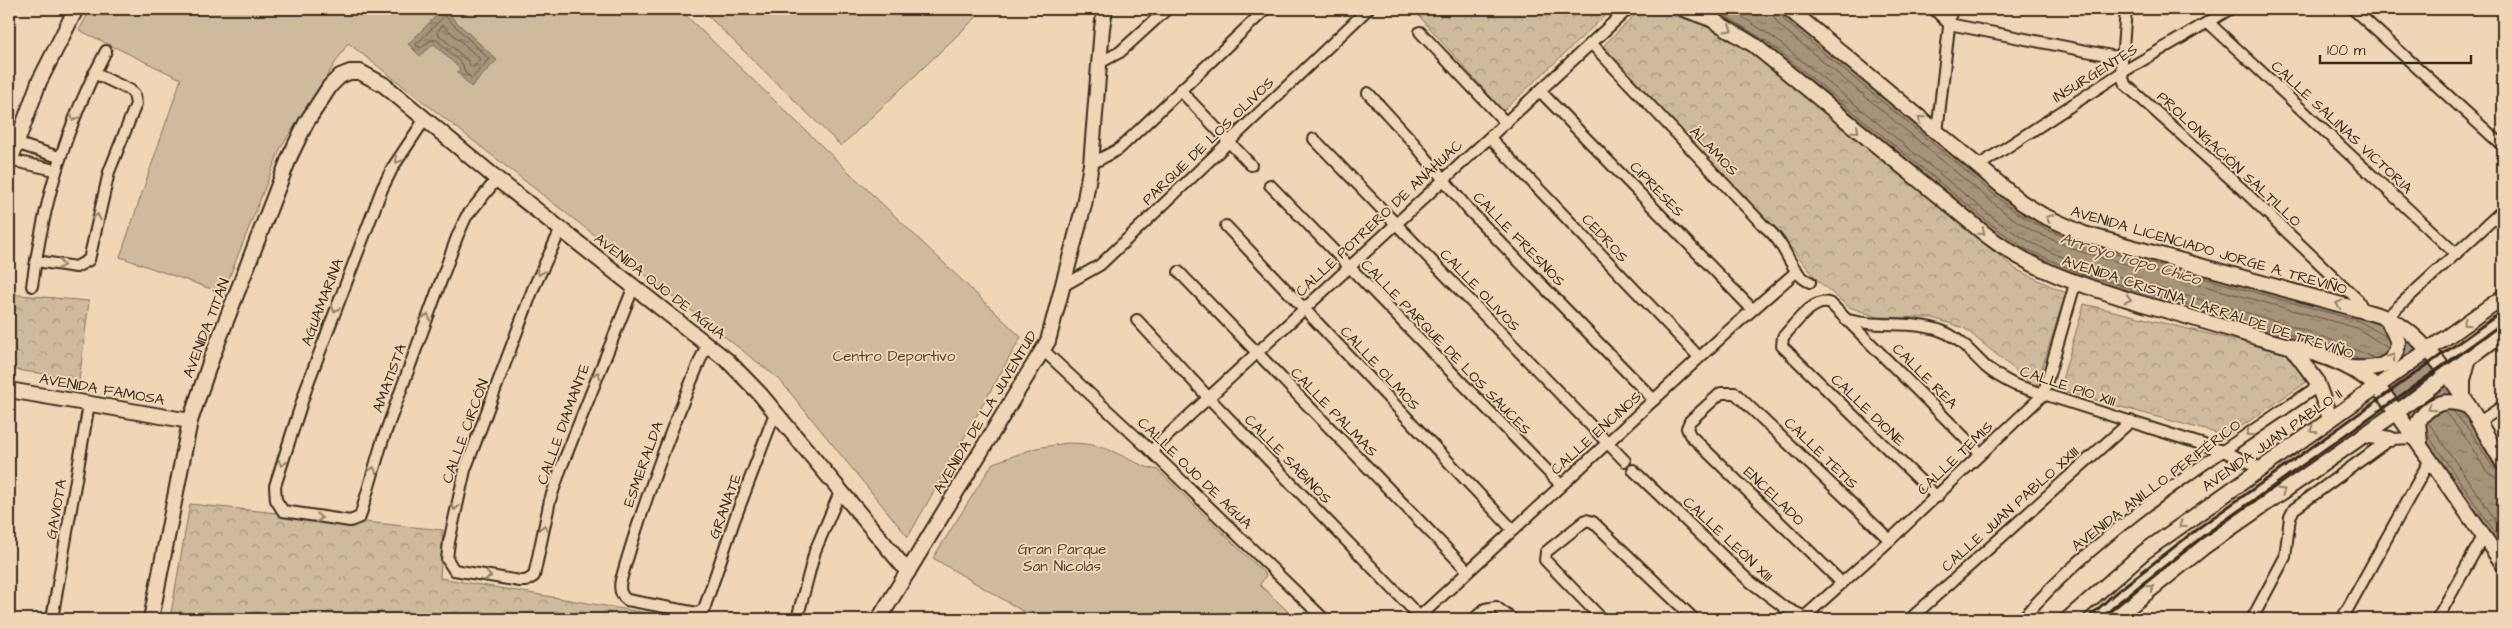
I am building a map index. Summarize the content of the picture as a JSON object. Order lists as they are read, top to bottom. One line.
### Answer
{"streets":{"main road":["AVENIDA LICENCIADO JORGE A. TREVIÑO","AVENIDA OJO DE AGUA","AVENIDA CRISTINA LARRALDE DE TREVIÑO","AVENIDA TITÁN","AVENIDA FAMOSA","AVENIDA DE LA JUVENTUD","AVENIDA JUAN PABLO II"],"street":["INSURGENTES","CALLE SALINAS VICTORIA","PARQUE DE LOS OLIVOS","ÁLAMOS","PROLONGACIÓN SALTILLO","CIPRESES","CALLE POTRERO DE ANÁHUAC","CEDROS","CALLE FRESNOS","CALLE OLIVOS","AGUAMARINA","CALLE PARQUE DE LOS SAUCES","CALLE OLMOS","CALLE REA","AMATISTA","CALLE PÍO XIII","CALLE DIONE","CALLE PALMAS","CALLE DIAMANTE","CALLE CIRCÓN","CALLE ENCINOS","CALLE TETIS","CALLE TEMIS","CALLE SABINOS","ESMERALDA","CALLE OJO DE AGUA","AVENIDA ANILLO PERIFÉRICO","ENCELADO","GRANATE","GAVIOTA","CALLE JUAN PABLO XXIII","CALLE LEÓN XIII"]},"crossings":[["INSURGENTES","CALLE SALINAS VICTORIA"],["INSURGENTES","PROLONGACIÓN SALTILLO"],["INSURGENTES","AVENIDA LICENCIADO JORGE A. TREVIÑO"],["PARQUE DE LOS OLIVOS","AVENIDA DE LA JUVENTUD"],["ÁLAMOS","CALLE POTRERO DE ANÁHUAC"],["ÁLAMOS","CALLE ENCINOS"],["PROLONGACIÓN SALTILLO","AVENIDA LICENCIADO JORGE A. TREVIÑO"],["CIPRESES","CALLE POTRERO DE ANÁHUAC"],["CIPRESES","CALLE ENCINOS"],["CALLE POTRERO DE ANÁHUAC","CEDROS"],["CALLE POTRERO DE ANÁHUAC","CALLE FRESNOS"],["CALLE POTRERO DE ANÁHUAC","CALLE OLIVOS"],["CALLE POTRERO DE ANÁHUAC","CALLE PARQUE DE LOS SAUCES"],["CALLE POTRERO DE ANÁHUAC","CALLE OLMOS"],["CALLE POTRERO DE ANÁHUAC","CALLE PALMAS"],["CALLE POTRERO DE ANÁHUAC","CALLE SABINOS"],["CALLE POTRERO DE ANÁHUAC","CALLE OJO DE AGUA"],["CEDROS","CALLE ENCINOS"],["CALLE FRESNOS","CALLE ENCINOS"],["AVENIDA LICENCIADO JORGE A. TREVIÑO","AVENIDA JUAN PABLO II"],["AVENIDA OJO DE AGUA","AGUAMARINA"],["AVENIDA OJO DE AGUA","AVENIDA TITÁN"],["AVENIDA OJO DE AGUA","AMATISTA"],["AVENIDA OJO DE AGUA","AVENIDA DE LA JUVENTUD"],["AVENIDA OJO DE AGUA","CALLE DIAMANTE"],["AVENIDA OJO DE AGUA","CALLE CIRCÓN"],["AVENIDA OJO DE AGUA","ESMERALDA"],["AVENIDA OJO DE AGUA","GRANATE"],["CALLE OLIVOS","CALLE ENCINOS"],["AGUAMARINA","AMATISTA"],["AVENIDA CRISTINA LARRALDE DE TREVIÑO","AVENIDA JUAN PABLO II"],["AVENIDA TITÁN","AVENIDA FAMOSA"],["CALLE PARQUE DE LOS SAUCES","CALLE ENCINOS"],["CALLE OLMOS","CALLE ENCINOS"],["CALLE REA","CALLE PÍO XIII"],["CALLE REA","CALLE DIONE"],["CALLE REA","CALLE TEMIS"],["CALLE PÍO XIII","CALLE DIONE"],["CALLE PÍO XIII","AVENIDA JUAN PABLO II"],["CALLE PÍO XIII","CALLE TEMIS"],["CALLE PÍO XIII","AVENIDA ANILLO PERIFÉRICO"],["CALLE PÍO XIII","CALLE JUAN PABLO XXIII"],["AVENIDA FAMOSA","GAVIOTA"],["CALLE DIONE","CALLE TEMIS"],["AVENIDA DE LA JUVENTUD","CALLE OJO DE AGUA"],["CALLE PALMAS","CALLE ENCINOS"],["CALLE DIAMANTE","CALLE CIRCÓN"],["CALLE ENCINOS","CALLE SABINOS"],["CALLE TETIS","CALLE TEMIS"],["CALLE TETIS","ENCELADO"],["CALLE TEMIS","ENCELADO"],["CALLE TEMIS","CALLE LEÓN XIII"],["ESMERALDA","GRANATE"]],"one_way":["AVENIDA LICENCIADO JORGE A. TREVIÑO","AGUAMARINA","AVENIDA CRISTINA LARRALDE DE TREVIÑO","AMATISTA","CALLE DIAMANTE"],"water":["Arroyo Topo Chico"],"parks":["Centro Deportivo","Gran Parque San Nicolás"],"scale_bar":"100 m"}
